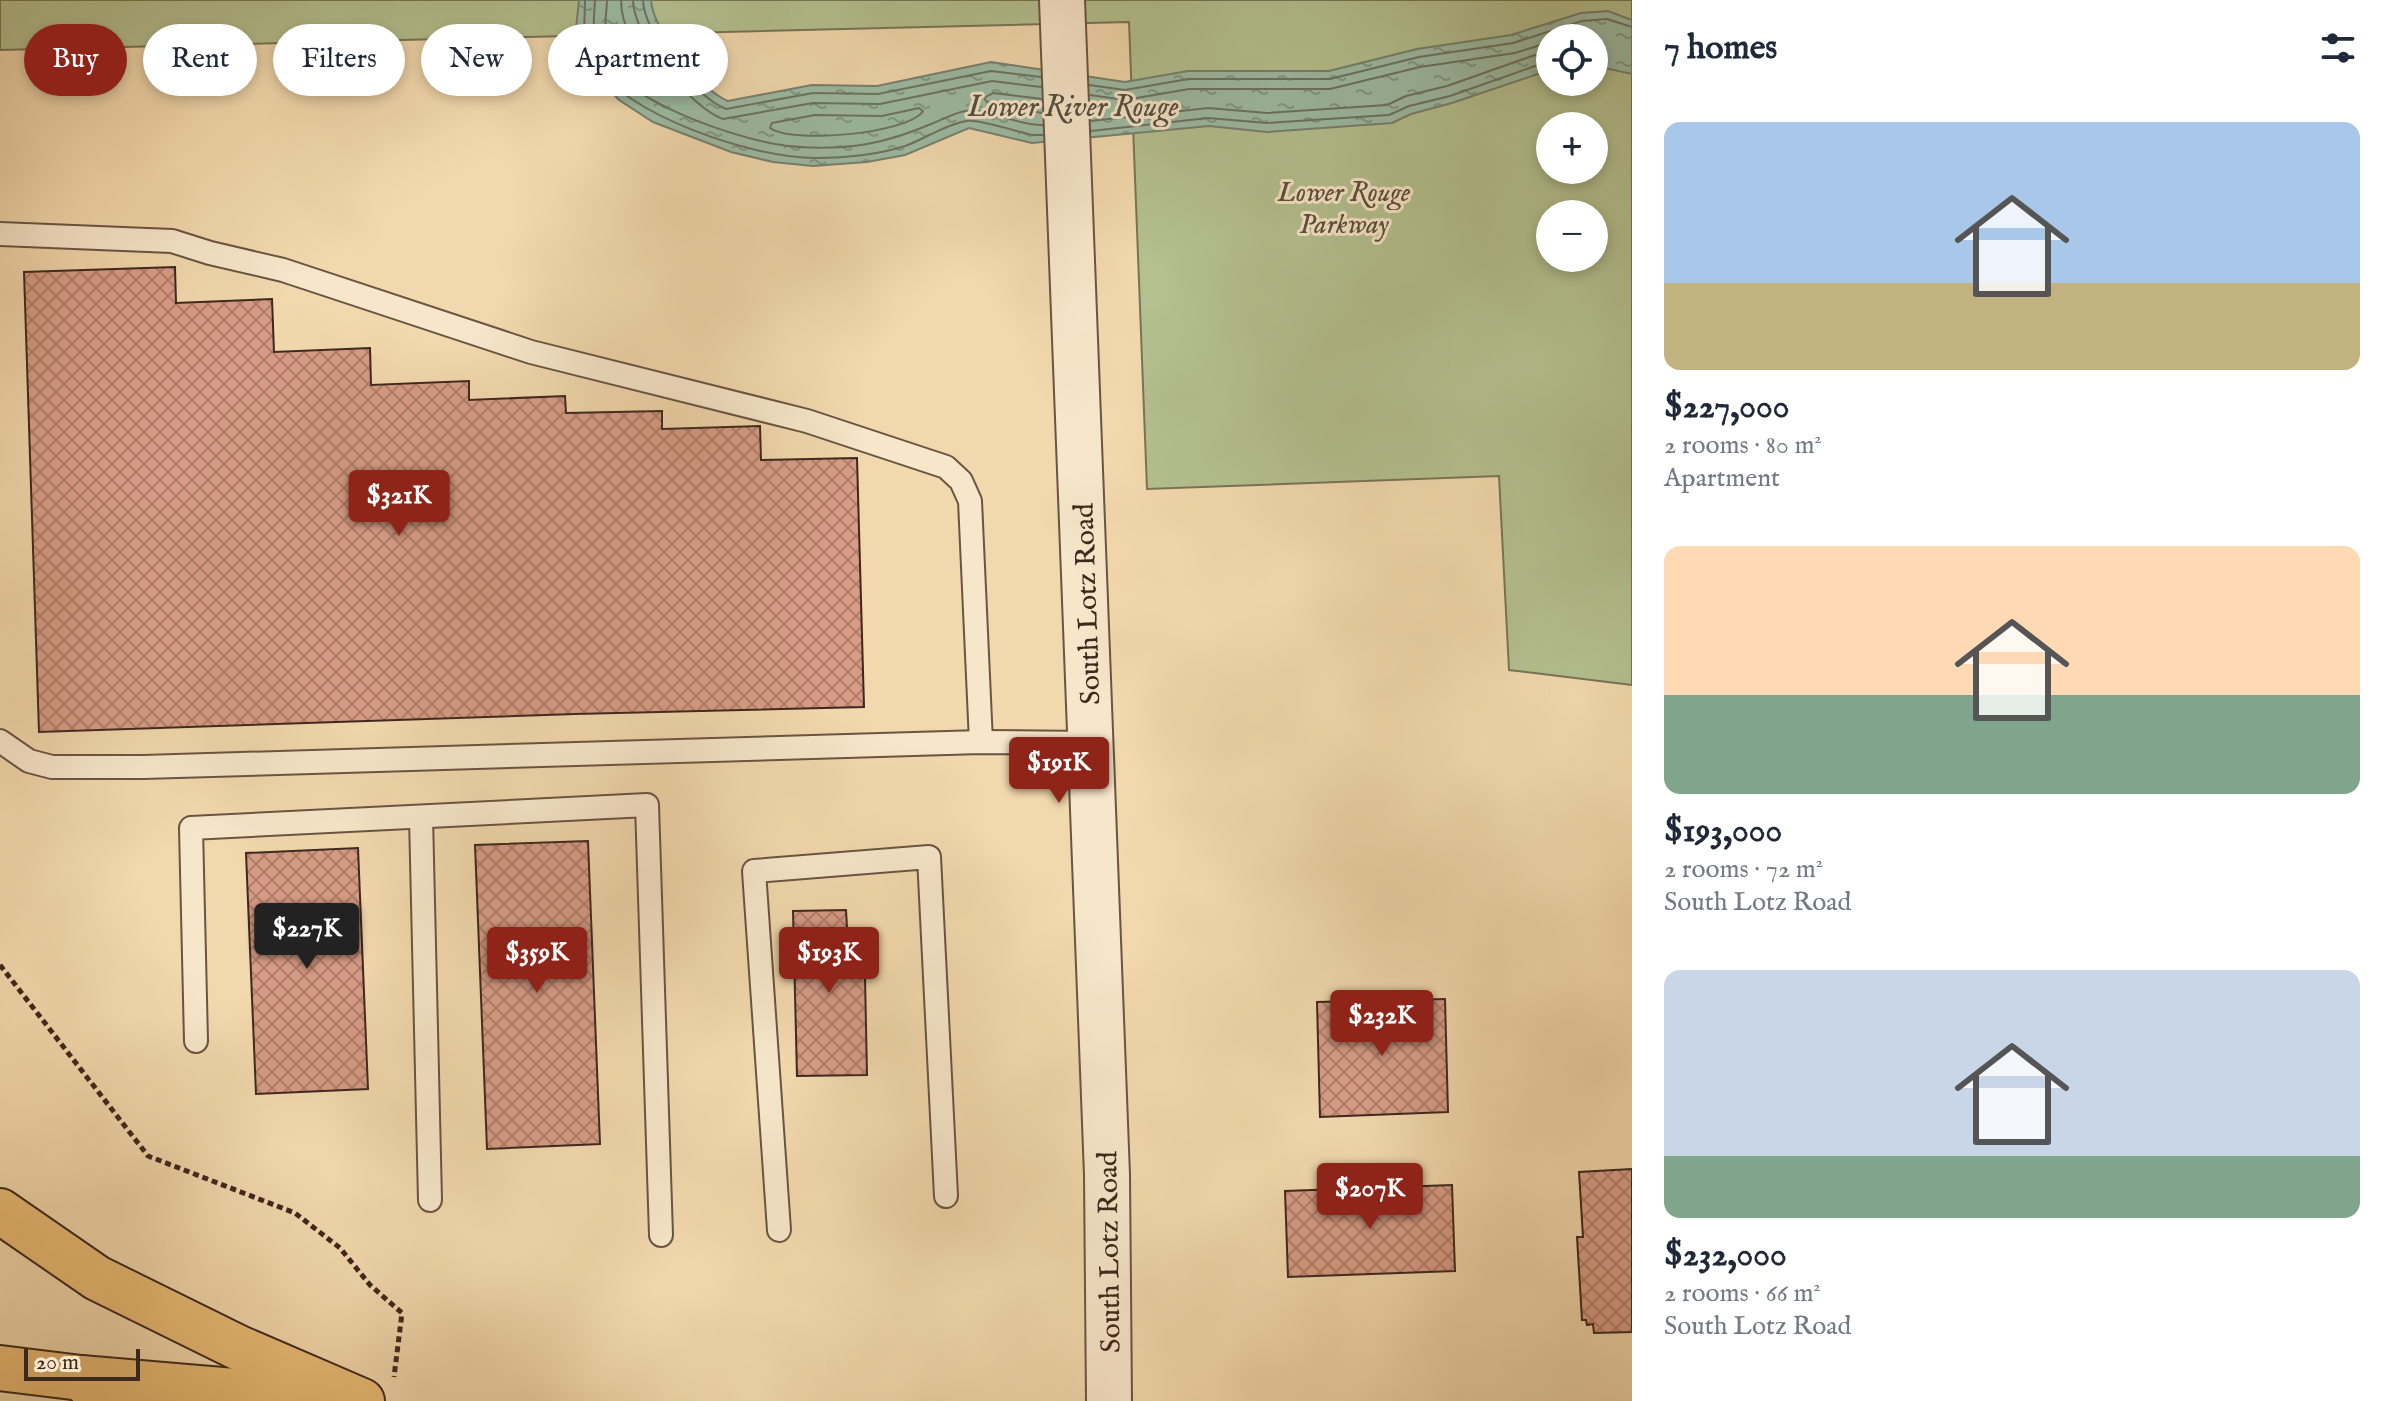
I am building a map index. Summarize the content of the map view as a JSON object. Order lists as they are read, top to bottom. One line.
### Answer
{"streets":{"street":["South Lotz Road"]},"water":["Lower River Rouge"],"parks":["Lower Rouge Parkway"],"scale_bar":"20 m","page":{"heading":"7 homes","map_buttons":["+","−"],"chip":["Buy","Rent","Filters","New","Apartment"],"list":[{"name":"$227,000","note":"2 rooms · 80 m² · Apartment"},{"name":"$193,000","note":"2 rooms · 72 m² · South Lotz Road"},{"name":"$232,000","note":"2 rooms · 66 m² · South Lotz Road"}],"price":["$321K","$191K","$227K","$359K","$193K","$232K","$207K"],"scale":"20 m"}}
